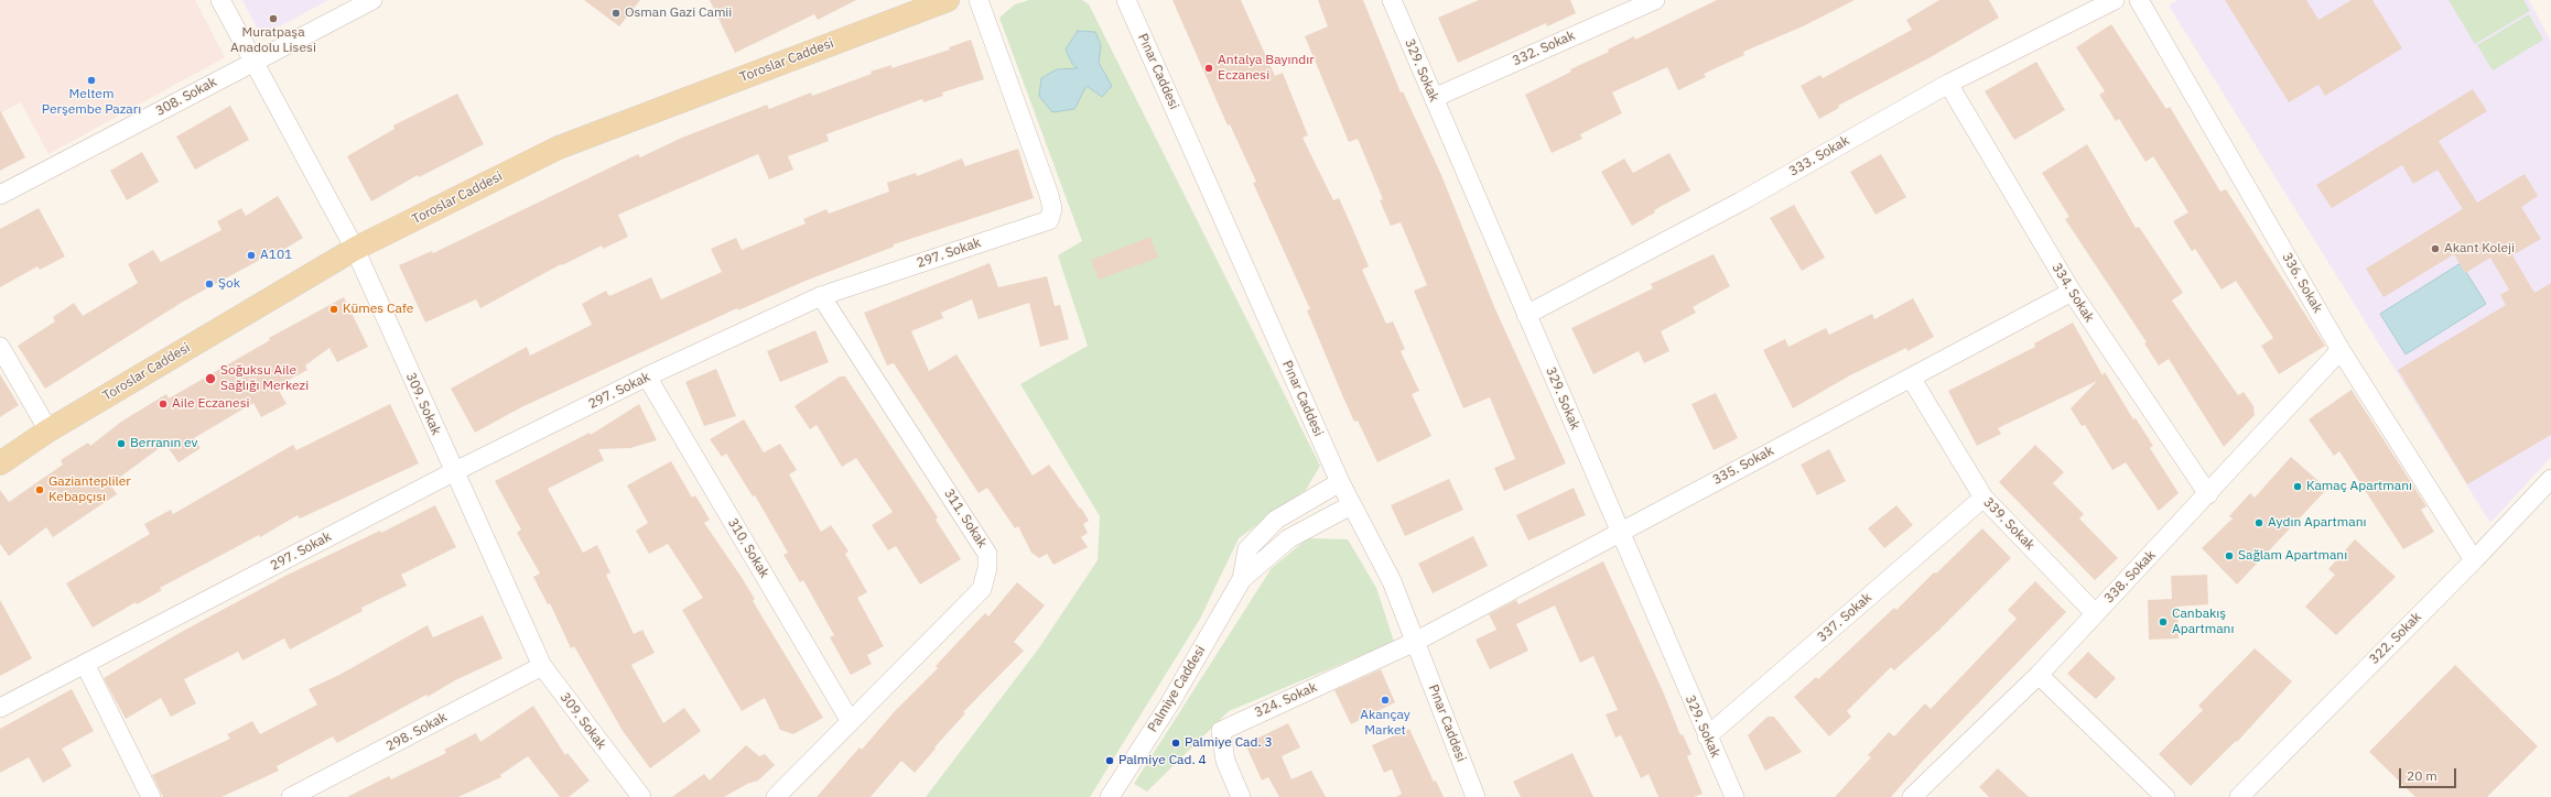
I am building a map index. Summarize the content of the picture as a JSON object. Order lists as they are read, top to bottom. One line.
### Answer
{"streets":{"main road":["Toroslar Caddesi"],"street":["332. Sokak","329. Sokak","Pınar Caddesi","308. Sokak","333. Sokak","297. Sokak","336. Sokak","334. Sokak","309. Sokak","335. Sokak","311. Sokak","339. Sokak","310. Sokak","338. Sokak","337. Sokak","322. Sokak","Palmiye Caddesi","324. Sokak","298. Sokak"]},"crossings":[["332. Sokak","329. Sokak"],["Toroslar Caddesi","309. Sokak"],["329. Sokak","333. Sokak"],["329. Sokak","335. Sokak"],["329. Sokak","337. Sokak"],["Pınar Caddesi","335. Sokak"],["Pınar Caddesi","Palmiye Caddesi"],["Pınar Caddesi","324. Sokak"],["308. Sokak","309. Sokak"],["333. Sokak","334. Sokak"],["297. Sokak","309. Sokak"],["297. Sokak","311. Sokak"],["297. Sokak","310. Sokak"],["336. Sokak","338. Sokak"],["336. Sokak","322. Sokak"],["334. Sokak","335. Sokak"],["334. Sokak","338. Sokak"],["309. Sokak","298. Sokak"],["335. Sokak","339. Sokak"],["335. Sokak","324. Sokak"],["311. Sokak","310. Sokak"],["339. Sokak","338. Sokak"],["339. Sokak","337. Sokak"]],"places":["Osman Gazi Camii","Muratpaşa Anadolu Lisesi","Antalya Bayındır Eczanesi","Meltem Perşembe Pazarı","Akant Koleji","A101","Şok","Kümes Cafe","Soğuksu Aile Sağlığı Merkezi","Aile Eczanesi","Berranın ev","Kamaç Apartmanı","Gaziantepliler Kebapçısı","Aydın Apartmanı","Sağlam Apartmanı","Canbakış Apartmanı","Akançay Market","Palmiye Cad. 3","Palmiye Cad. 4"],"scale_bar":"20 m"}
